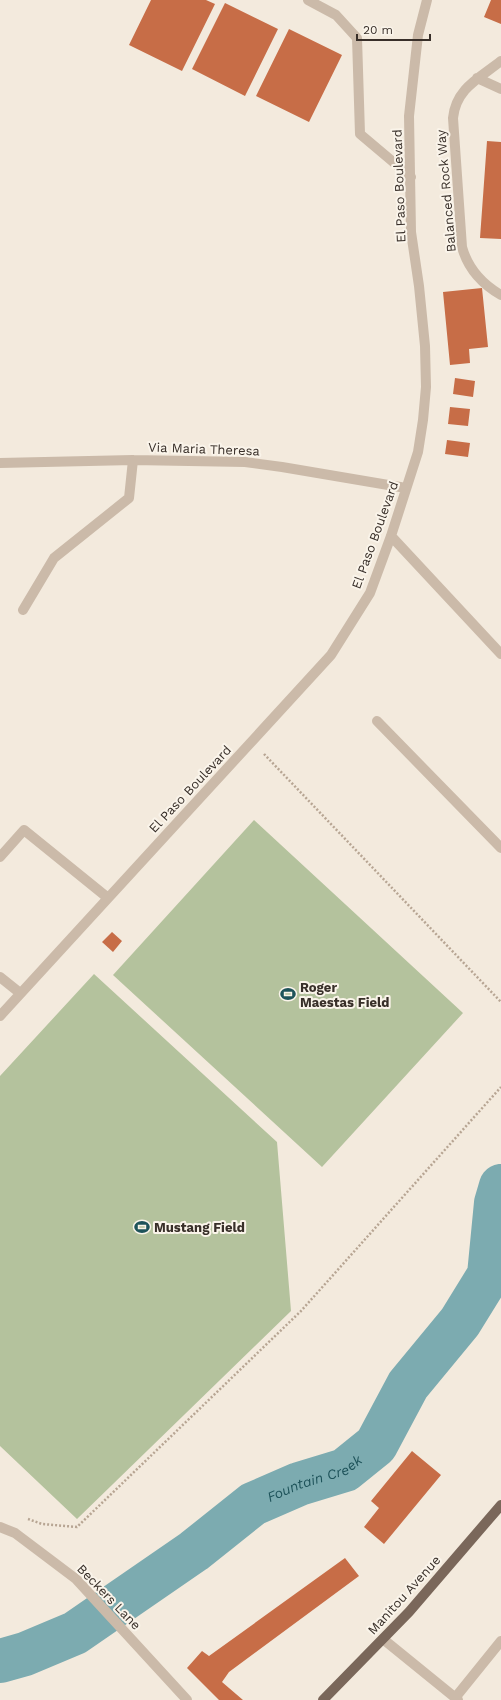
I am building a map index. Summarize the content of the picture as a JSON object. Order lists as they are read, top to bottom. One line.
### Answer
{"streets":{"main road":["Manitou Avenue"],"street":["El Paso Boulevard","Balanced Rock Way","Via Maria Theresa","Beckers Lane"]},"crossings":[["El Paso Boulevard","Via Maria Theresa"]],"water":["Fountain Creek"],"places":{"sports":["Roger Maestas Field","Mustang Field"]},"scale_bar":"20 m"}
